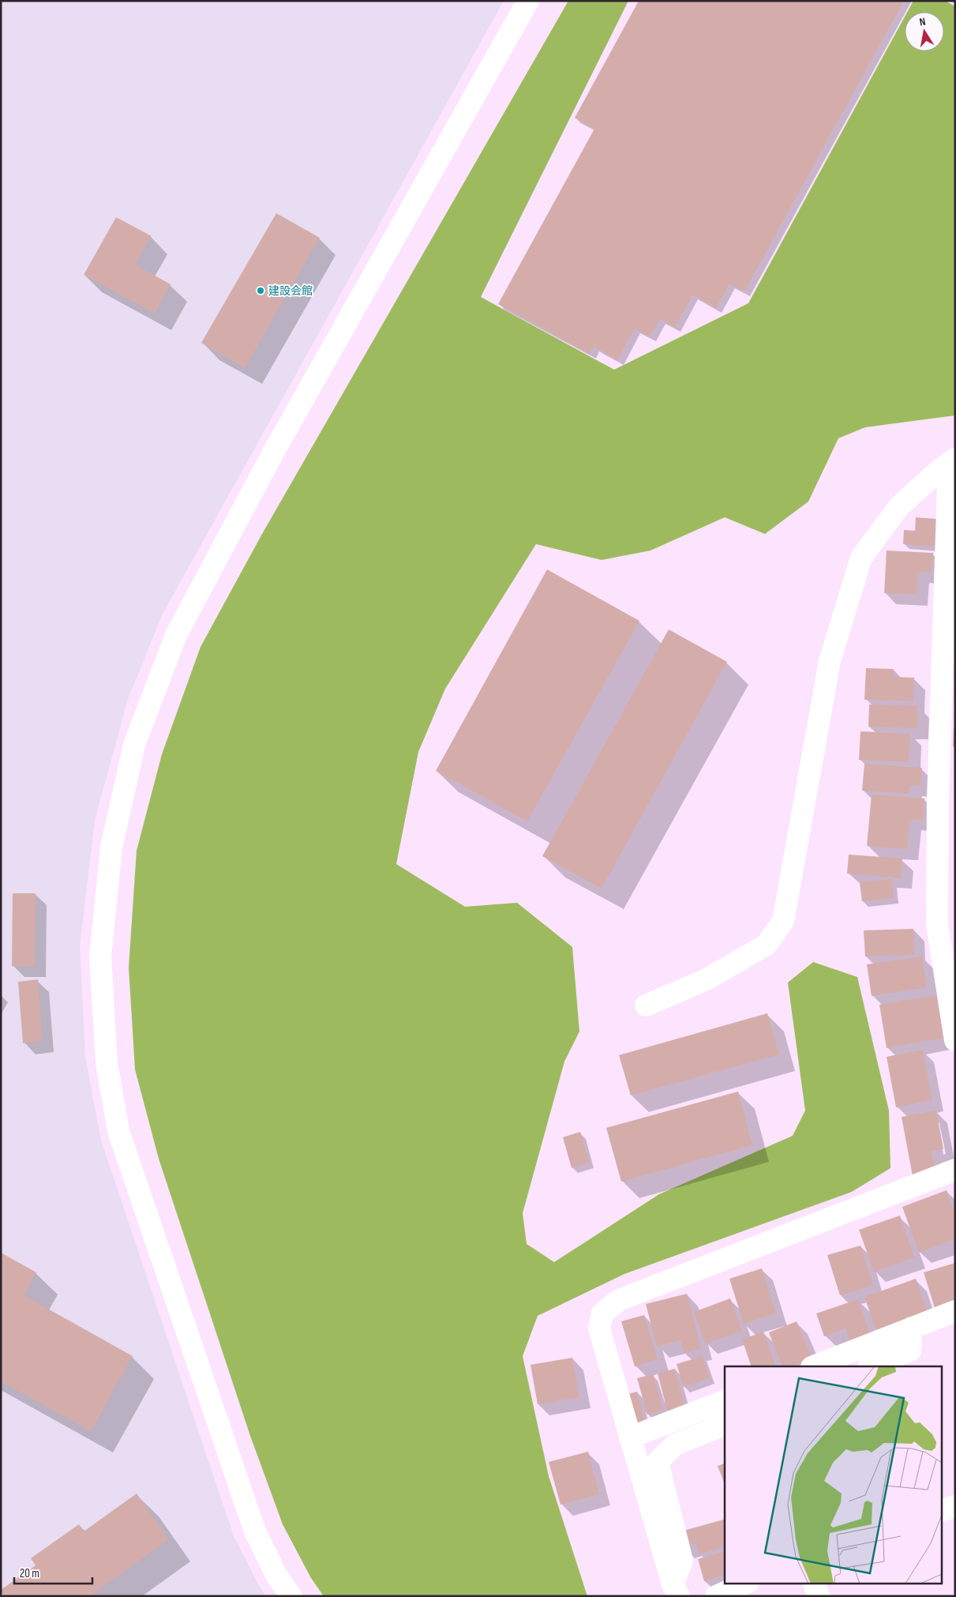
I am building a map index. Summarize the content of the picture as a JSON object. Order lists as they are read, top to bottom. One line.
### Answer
{"places":["建設会館"],"scale_bar":"20 m","north":"top"}
